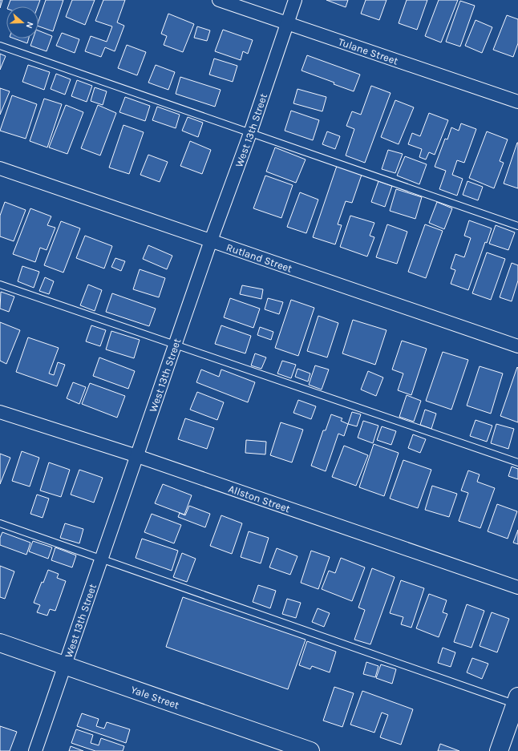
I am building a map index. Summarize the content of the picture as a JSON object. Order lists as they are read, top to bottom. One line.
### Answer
{"streets":{"main road":["Yale Street"],"street":["Tulane Street","West 13th Street","Rutland Street","Allston Street"]},"crossings":[["Tulane Street","West 13th Street"],["West 13th Street","Rutland Street"],["West 13th Street","Allston Street"],["West 13th Street","Yale Street"]],"north":"right"}
